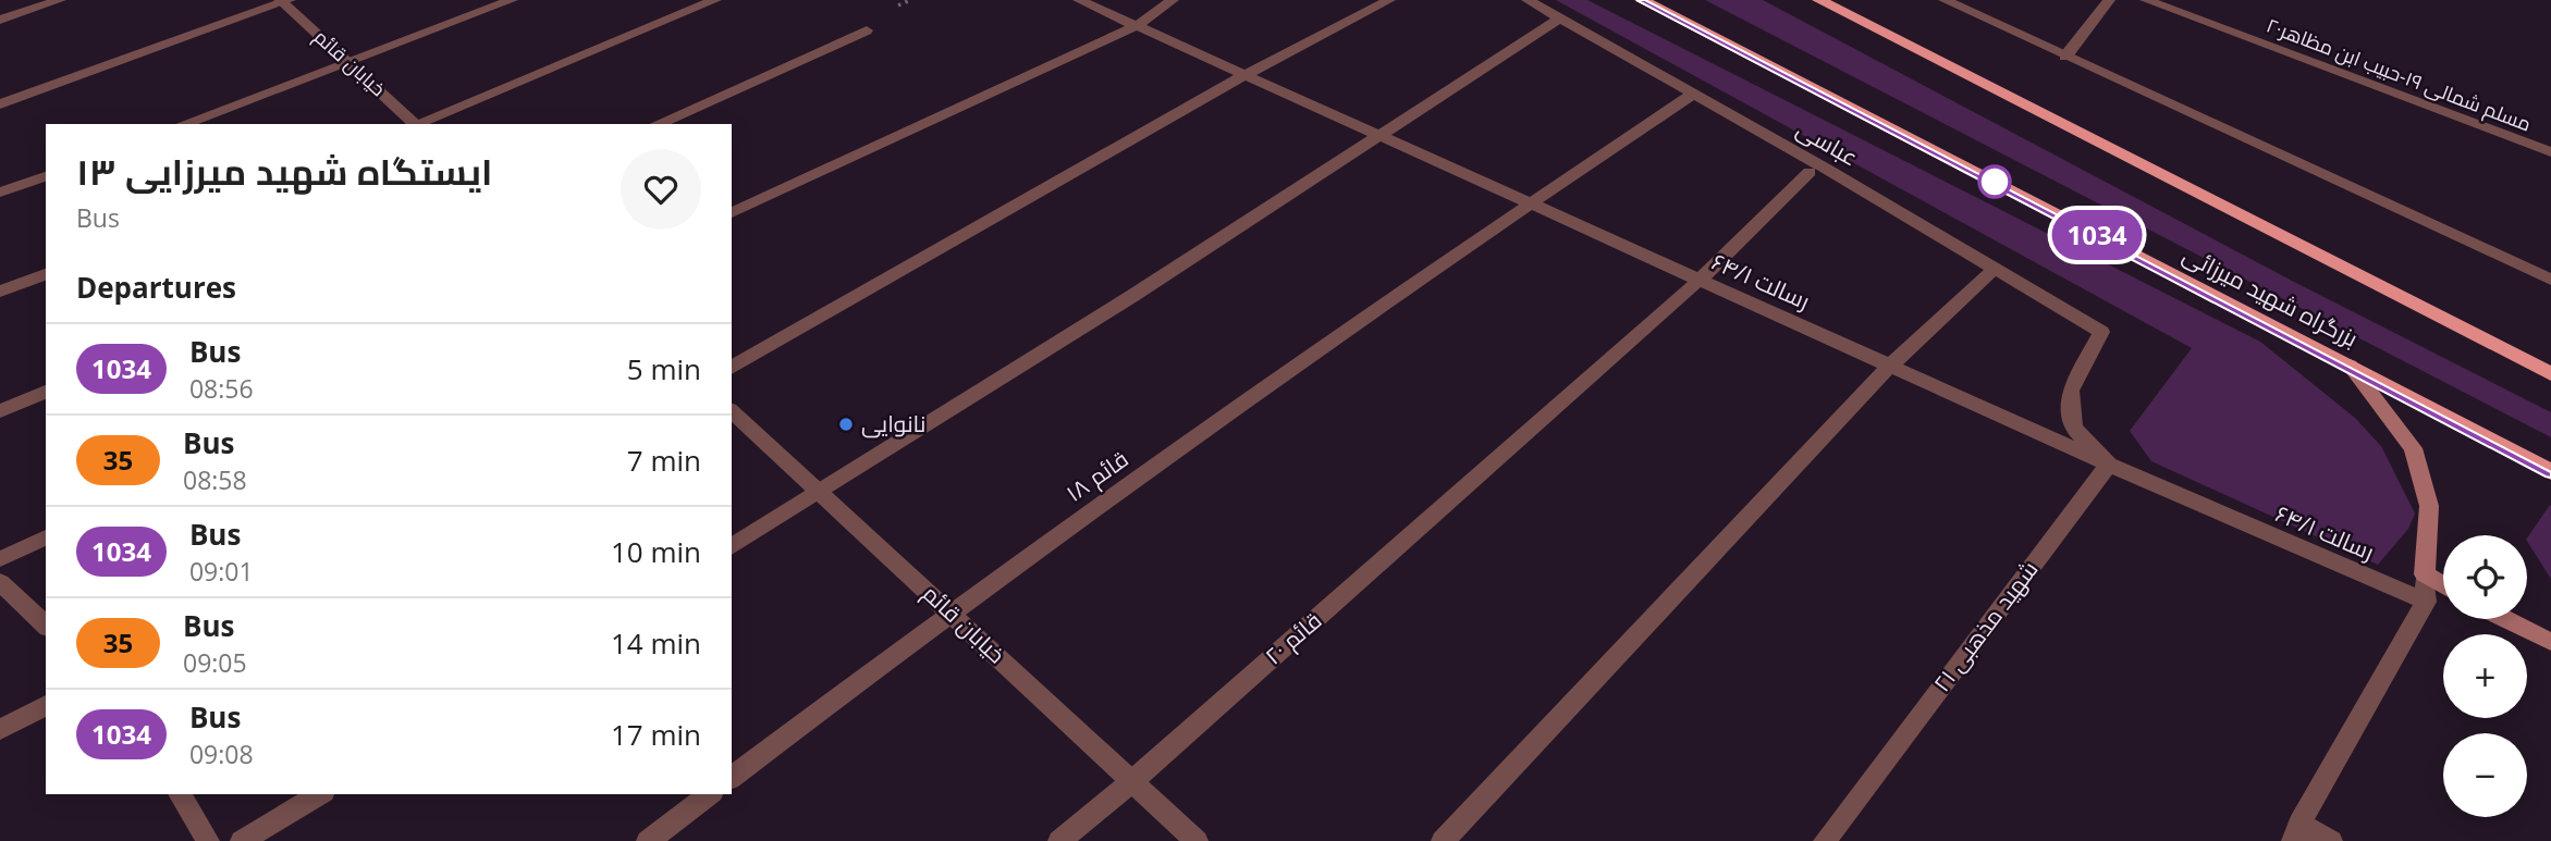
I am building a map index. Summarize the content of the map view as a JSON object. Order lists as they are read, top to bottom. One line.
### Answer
{"streets":{"highway":["بزرگراه شهید میرزائی"],"street":["خیابان قائم","مسلم شمالی ۱۹-حبیب ابن مظاهر۲۰","عباسی","رسالت ۶۴/۱","قائم ۱۸","شهید مذهبی ۲۱","قائم ۲۰"]},"crossings":[["خیابان قائم","قائم ۱۸"],["خیابان قائم","قائم ۲۰"],["عباسی","رسالت ۶۴/۱"],["عباسی","قائم ۱۸"],["عباسی","شهید مذهبی ۲۱"],["رسالت ۶۴/۱","قائم ۱۸"],["رسالت ۶۴/۱","شهید مذهبی ۲۱"],["رسالت ۶۴/۱","قائم ۲۰"]],"places":["نانوایی"],"lines":["bus line 1034"],"page":{"on_map":"1034","heading":[["ایستگاه شهید میرزایی ۱۳","Bus"],"Departures"],"list":[{"mark":"1034","name":"Bus","note":"08:56","value":"5 min"},{"mark":"35","name":"Bus","note":"08:58","value":"7 min"},{"mark":"1034","name":"Bus","note":"09:01","value":"10 min"},{"mark":"35","name":"Bus","note":"09:05","value":"14 min"},{"mark":"1034","name":"Bus","note":"09:08","value":"17 min"}],"map_buttons":["+","−"]}}
